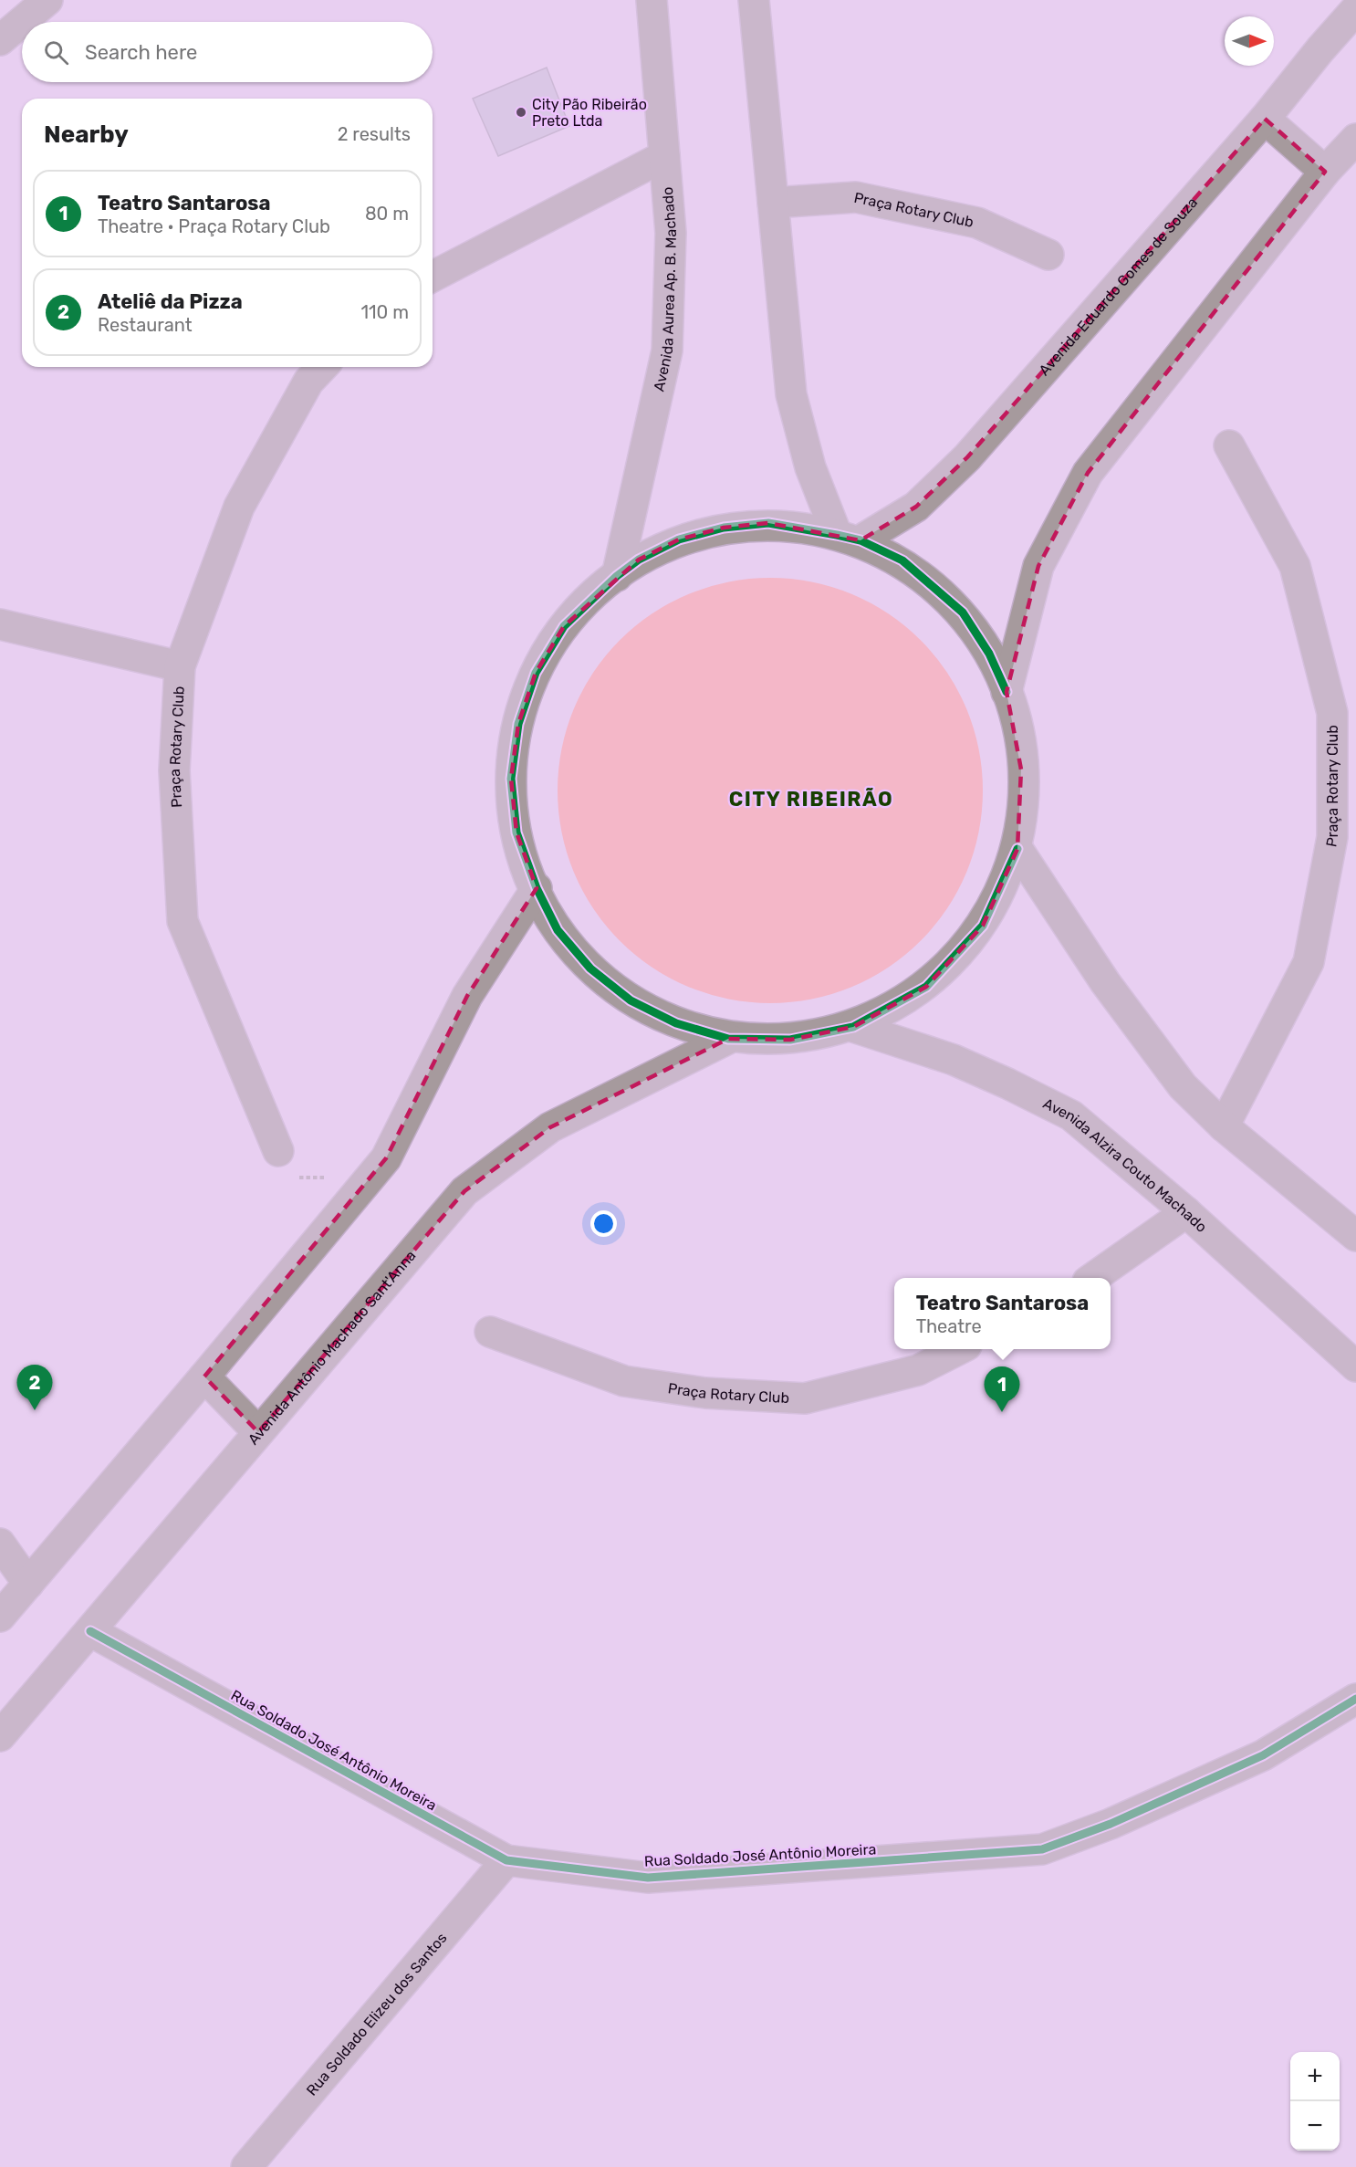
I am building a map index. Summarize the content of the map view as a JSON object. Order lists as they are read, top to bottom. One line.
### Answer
{"streets":{"street":["Praça Rotary Club","Avenida Eduardo Gomes de Souza","Avenida Aurea Ap. B. Machado","Avenida Alzira Couto Machado","Avenida Antônio Machado Sant'Anna","Rua Soldado José Antônio Moreira","Rua Soldado Elizeu dos Santos"]},"crossings":[["Avenida Antônio Machado Sant'Anna","Rua Soldado José Antônio Moreira"],["Rua Soldado José Antônio Moreira","Rua Soldado Elizeu dos Santos"]],"districts":["CITY RIBEIRÃO"],"places":["City Pão Ribeirão Preto Ltda"],"north":"right","page":{"search":"Search here","heading":["Nearby","2 results"],"list":[{"mark":"1","name":"Teatro Santarosa","note":"Theatre · Praça Rotary Club","value":"80 m"},{"mark":"2","name":"Ateliê da Pizza","note":"Restaurant","value":"110 m"}],"popup":["Teatro Santarosa","Theatre"],"pins":["2","1"],"map_buttons":["+","−"]}}
